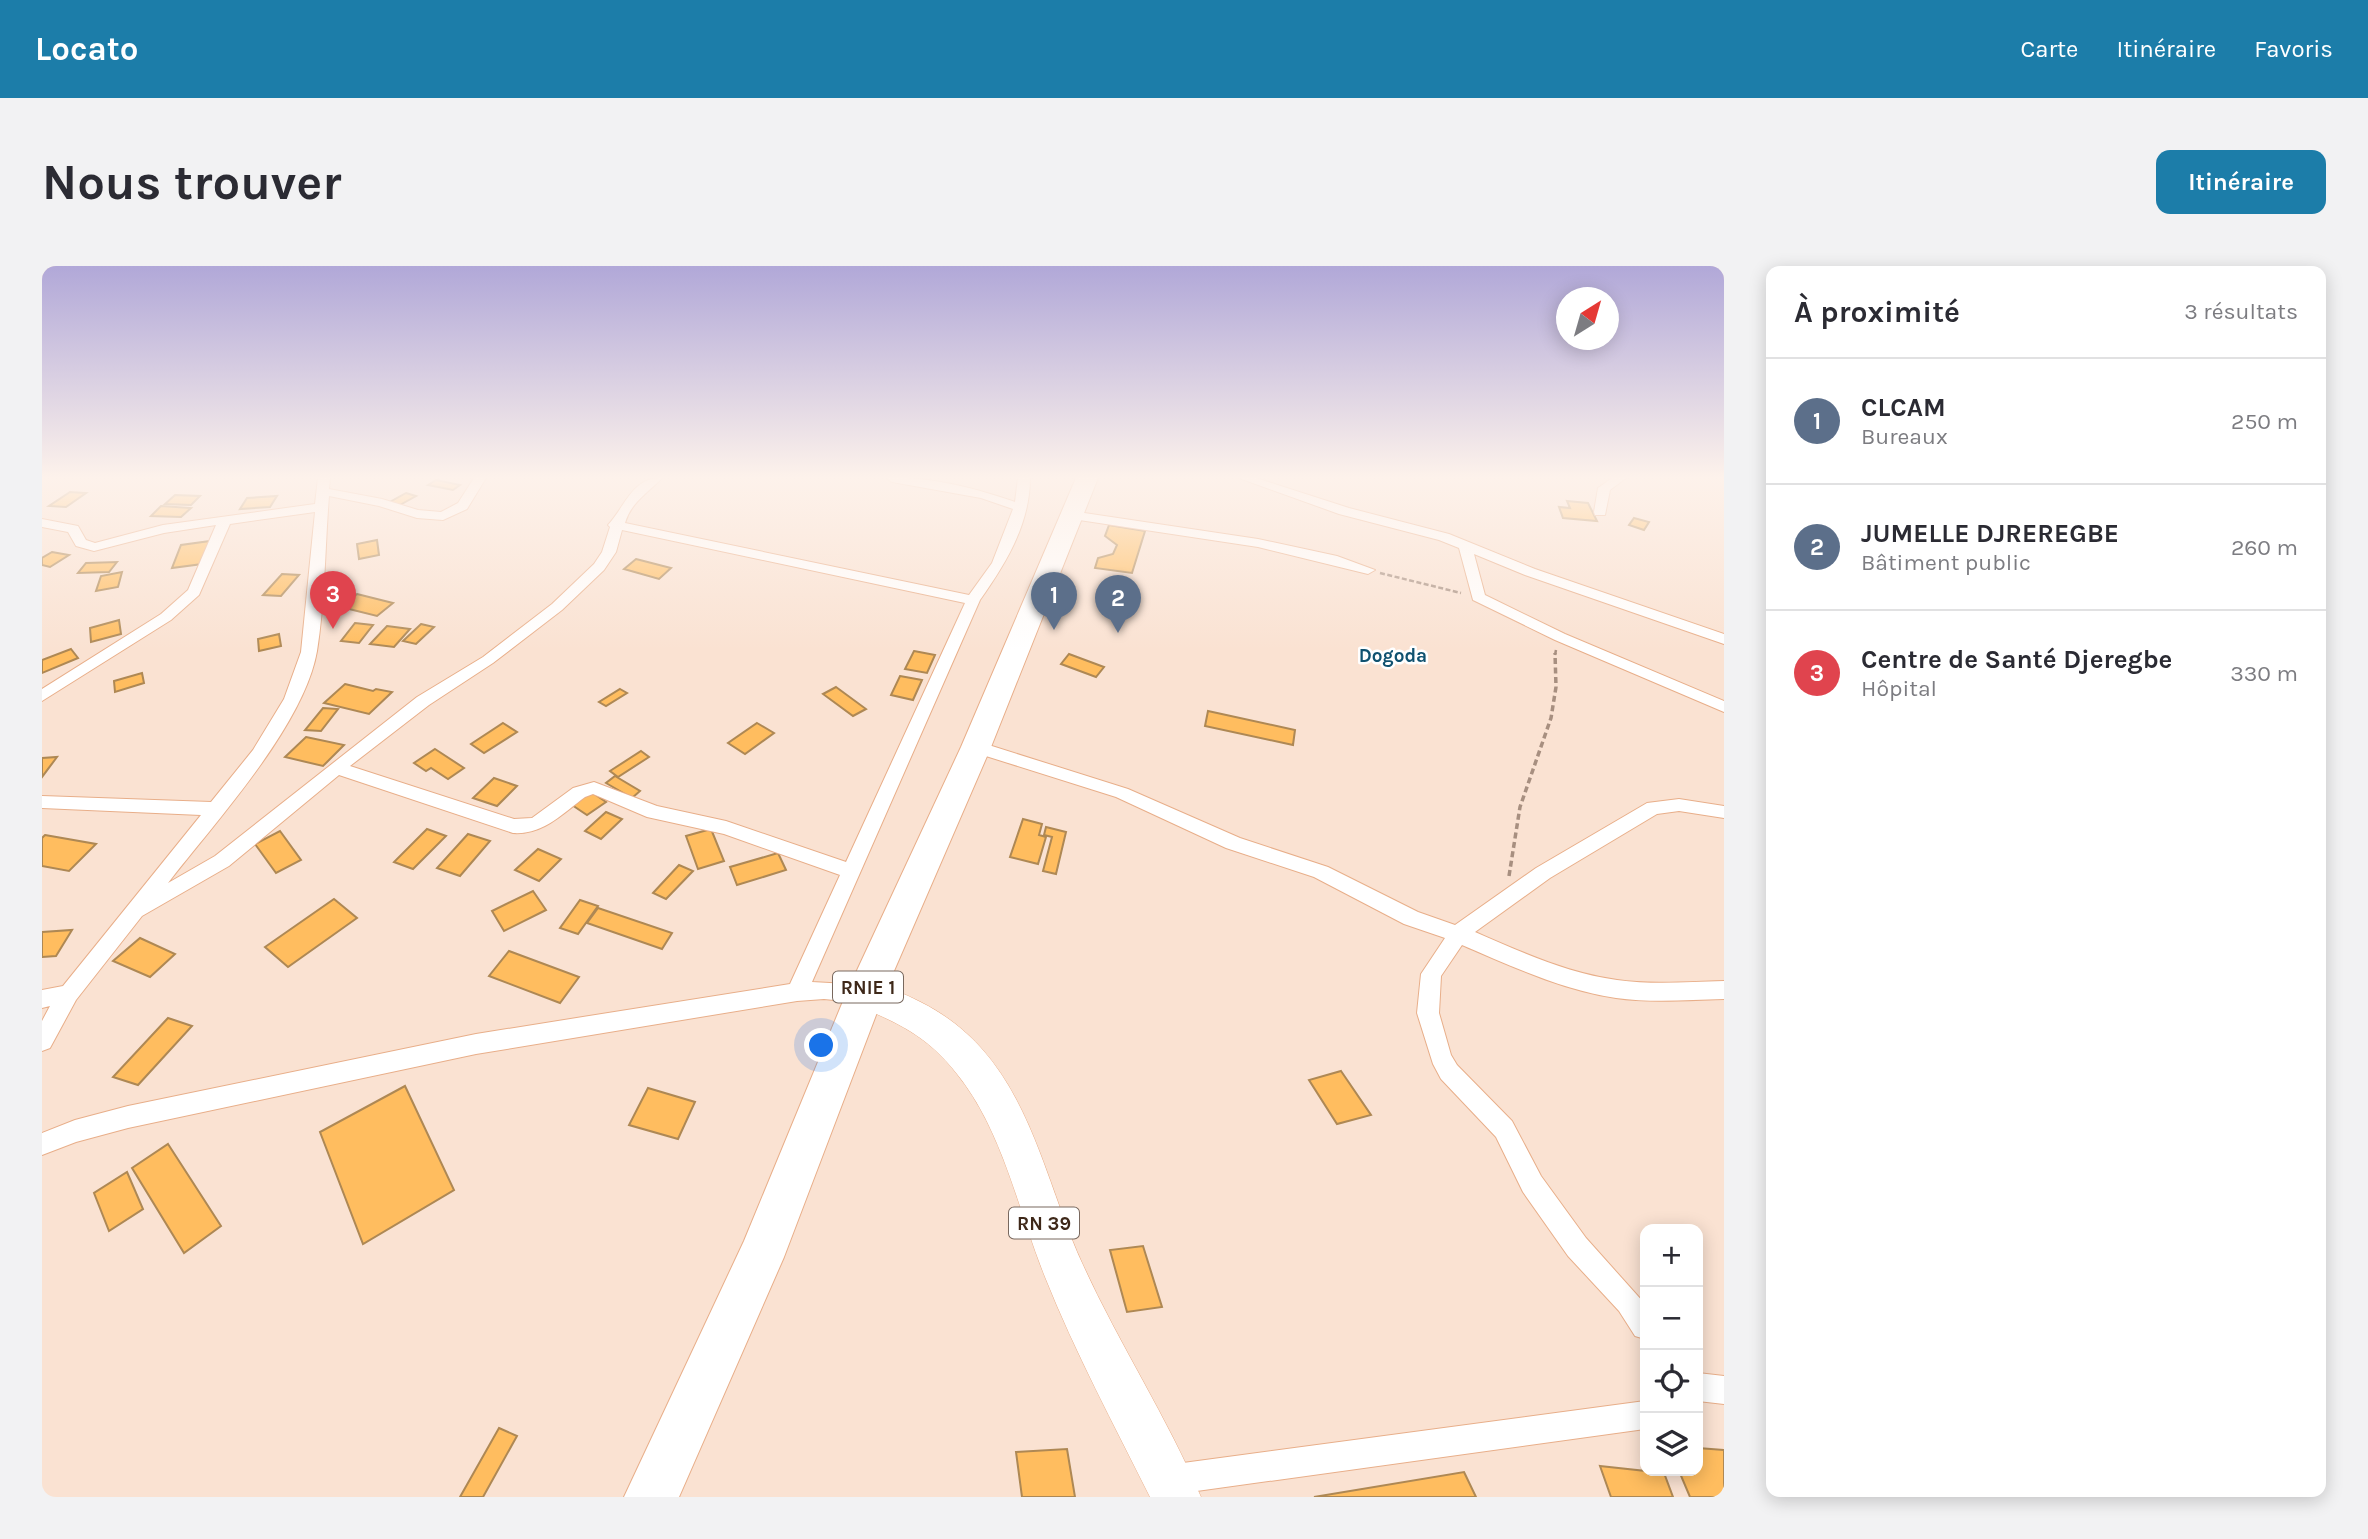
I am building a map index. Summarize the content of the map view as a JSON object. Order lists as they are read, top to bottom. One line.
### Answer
{"streets":{"highway":["RNIE 1"],"main road":["RN 39"]},"crossings":[["RNIE 1","RN 39"]],"districts":["Dogoda"],"north":"top right","page":{"header":"Locato","nav":["Carte","Itinéraire","Favoris"],"buttons":"Itinéraire","title":"Nous trouver","heading":["À proximité","3 résultats"],"list":[{"mark":"1","name":"CLCAM","note":"Bureaux","value":"250 m"},{"mark":"2","name":"JUMELLE DJREREGBE","note":"Bâtiment public","value":"260 m"},{"mark":"3","name":"Centre de Santé Djeregbe","note":"Hôpital","value":"330 m"}],"pins":["3","1","2"],"map_buttons":["+","−"]}}
